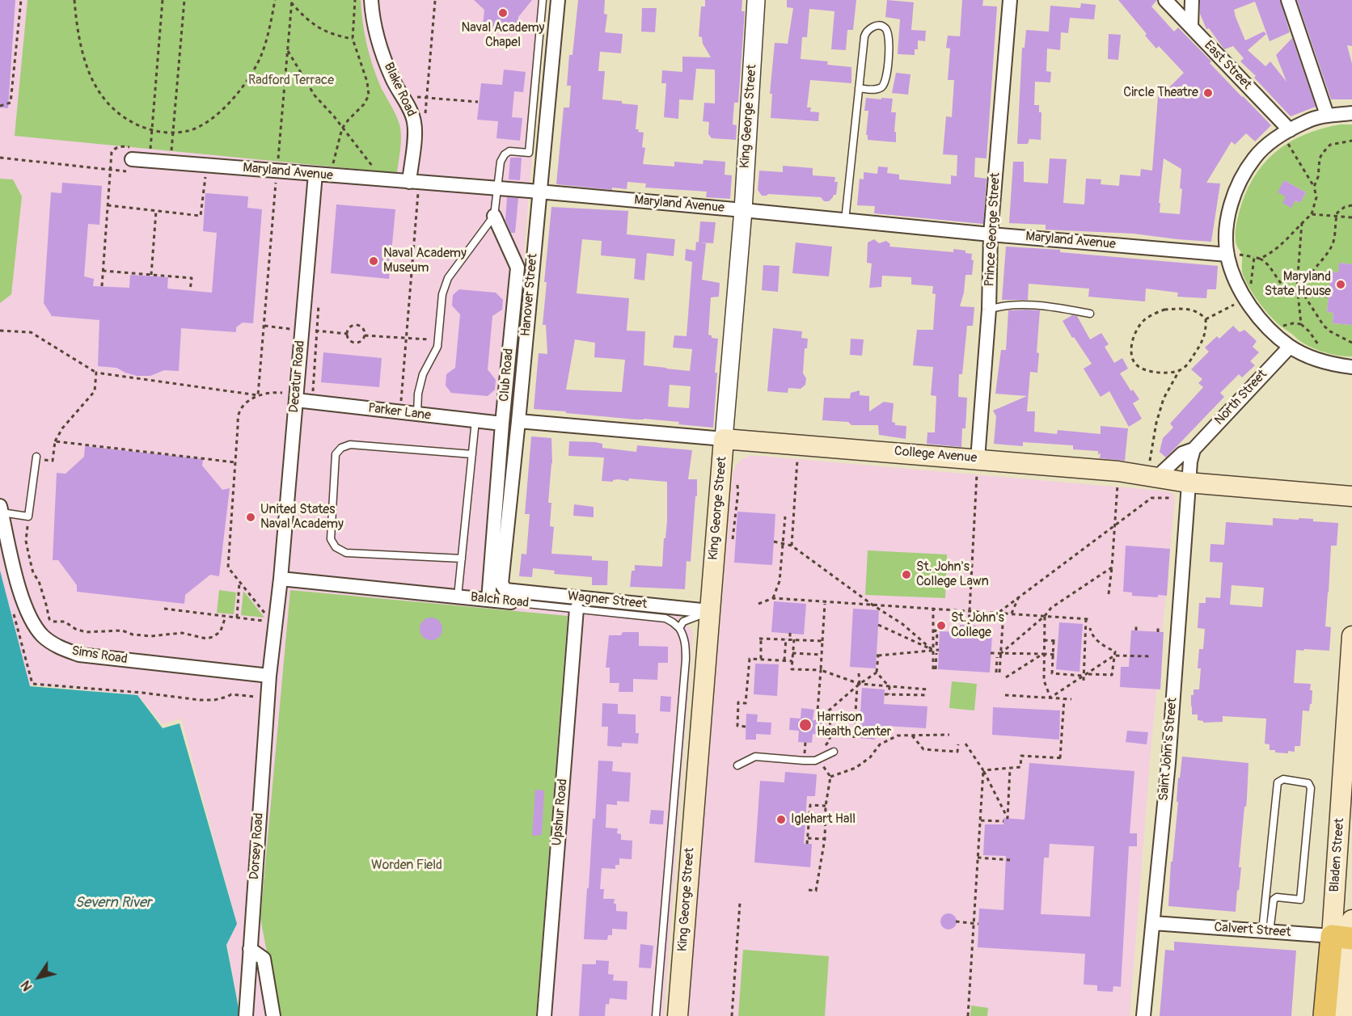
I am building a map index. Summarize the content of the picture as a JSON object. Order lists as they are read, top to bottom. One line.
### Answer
{"streets":{"main road":["King George Street","College Avenue","Bladen Street"],"street":["East Street","Blake Road","Maryland Avenue","Prince George Street","Hanover Street","Club Road","Decatur Road","North Street","Parker Lane","Balch Road","Wagner Street","Sims Road","Saint John's Street","Upshur Road","Dorsey Road","Calvert Street"]},"crossings":[["Blake Road","Maryland Avenue"],["King George Street","Maryland Avenue"],["King George Street","College Avenue"],["King George Street","Wagner Street"],["Maryland Avenue","Prince George Street"],["Maryland Avenue","Hanover Street"],["Maryland Avenue","Decatur Road"],["Prince George Street","College Avenue"],["Hanover Street","College Avenue"],["Hanover Street","Balch Road"],["Hanover Street","Wagner Street"],["Club Road","Parker Lane"],["Club Road","Balch Road"],["Decatur Road","Parker Lane"],["Decatur Road","Balch Road"],["Decatur Road","Sims Road"],["Decatur Road","Dorsey Road"],["North Street","College Avenue"],["College Avenue","Saint John's Street"],["Balch Road","Wagner Street"],["Balch Road","Upshur Road"],["Sims Road","Dorsey Road"],["Saint John's Street","Calvert Street"],["Bladen Street","Calvert Street"]],"water":["Severn River"],"parks":["Radford Terrace","Worden Field"],"places":["Naval Academy Chapel","Circle Theatre","Naval Academy Museum","Maryland State House","United States Naval Academy","St. John's College Lawn","St. John's College","Harrison Health Center","Iglehart Hall"],"north":"bottom left"}
